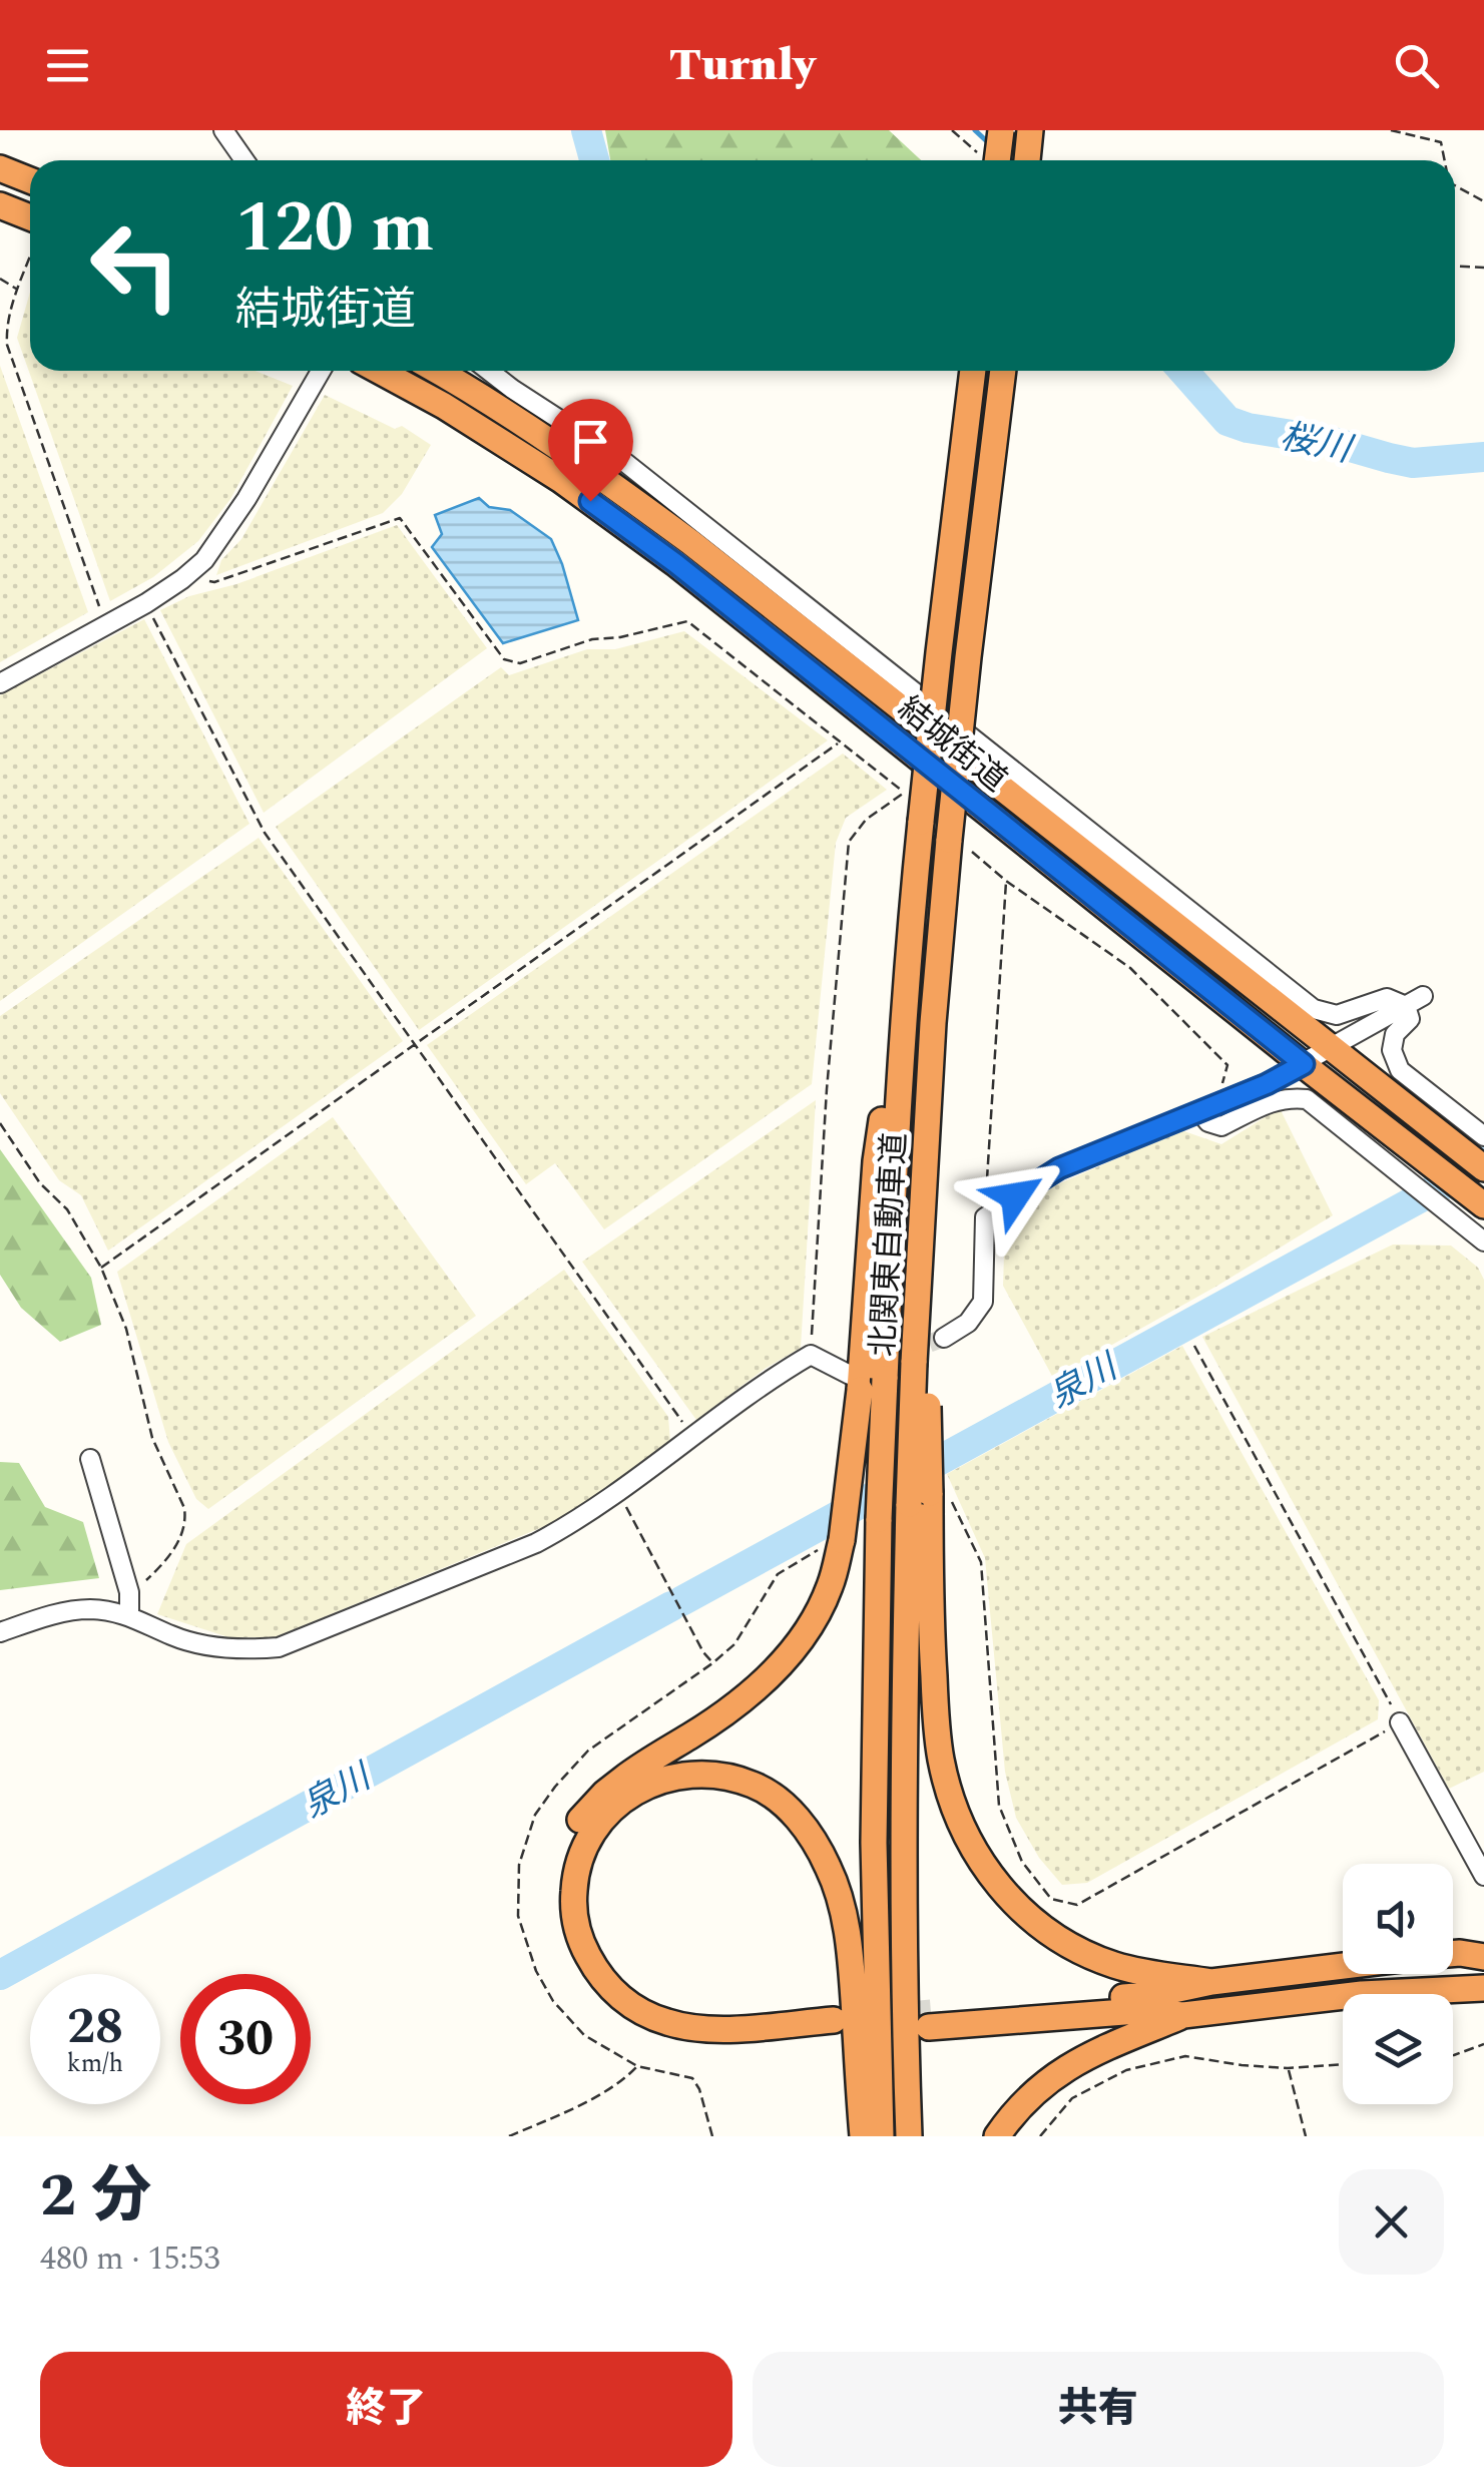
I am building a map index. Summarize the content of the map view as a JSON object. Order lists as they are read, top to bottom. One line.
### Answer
{"streets":{"highway":["結城街道","北関東自動車道"]},"water":["桜川","泉川"],"page":{"header":"Turnly","turn":["120 m","結城街道"],"speed":"28 km/h","limit":"30","heading":["2 分","480 m · 15:53"],"buttons":["終了","共有"]}}
